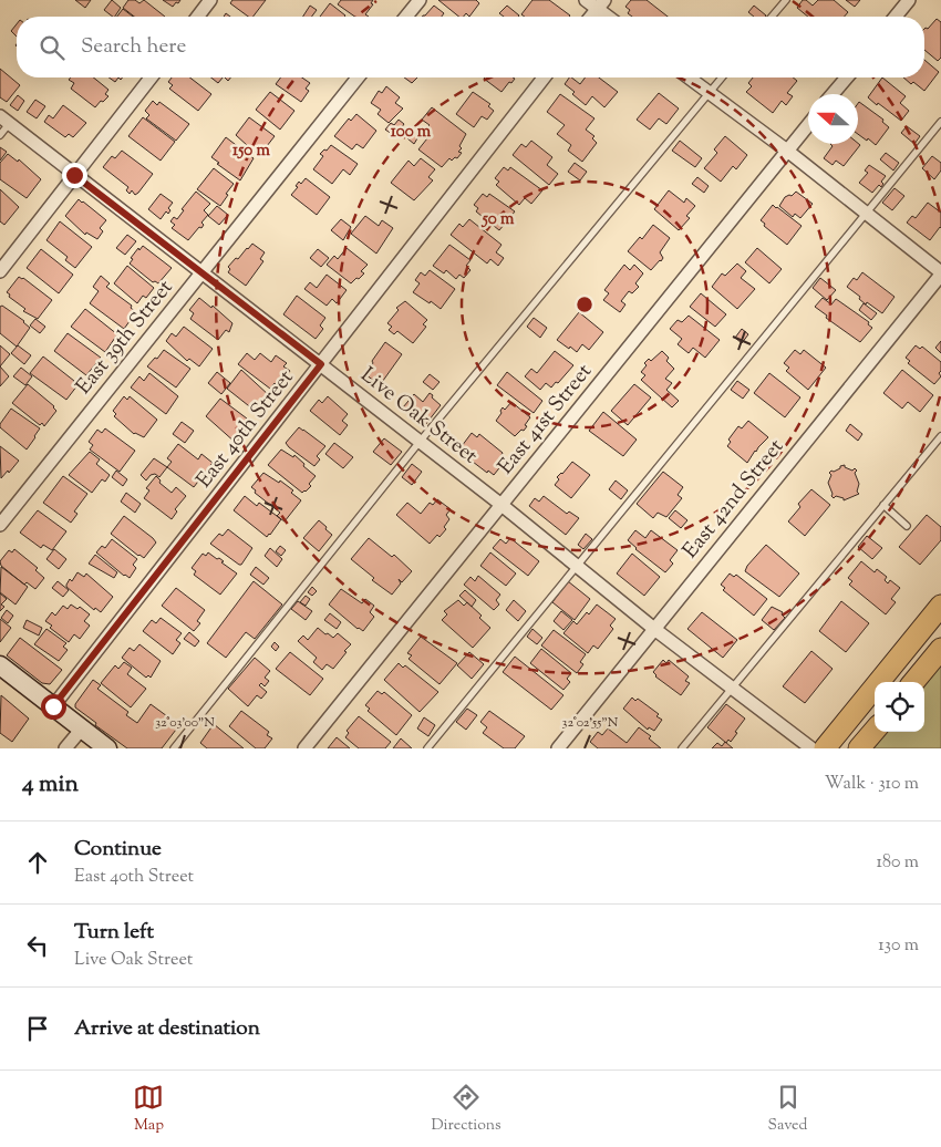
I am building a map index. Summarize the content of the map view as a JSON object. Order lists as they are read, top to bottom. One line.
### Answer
{"streets":{"street":["East 39th Street","Live Oak Street","East 41st Street","East 40th Street","East 42nd Street"]},"crossings":[["East 39th Street","Live Oak Street"],["Live Oak Street","East 41st Street"],["Live Oak Street","East 40th Street"],["Live Oak Street","East 42nd Street"]],"north":"left","page":{"search":"Search here","heading":["4 min","Walk · 310 m"],"list":[["Continue","East 40th Street","180 m"],["Turn left","Live Oak Street","130 m"],"Arrive at destination"],"nav":["Map","Directions","Saved"]},"coordinates":["32°03'00\"N","32°02'55\"N"],"rings":["100 m","150 m","50 m"]}
